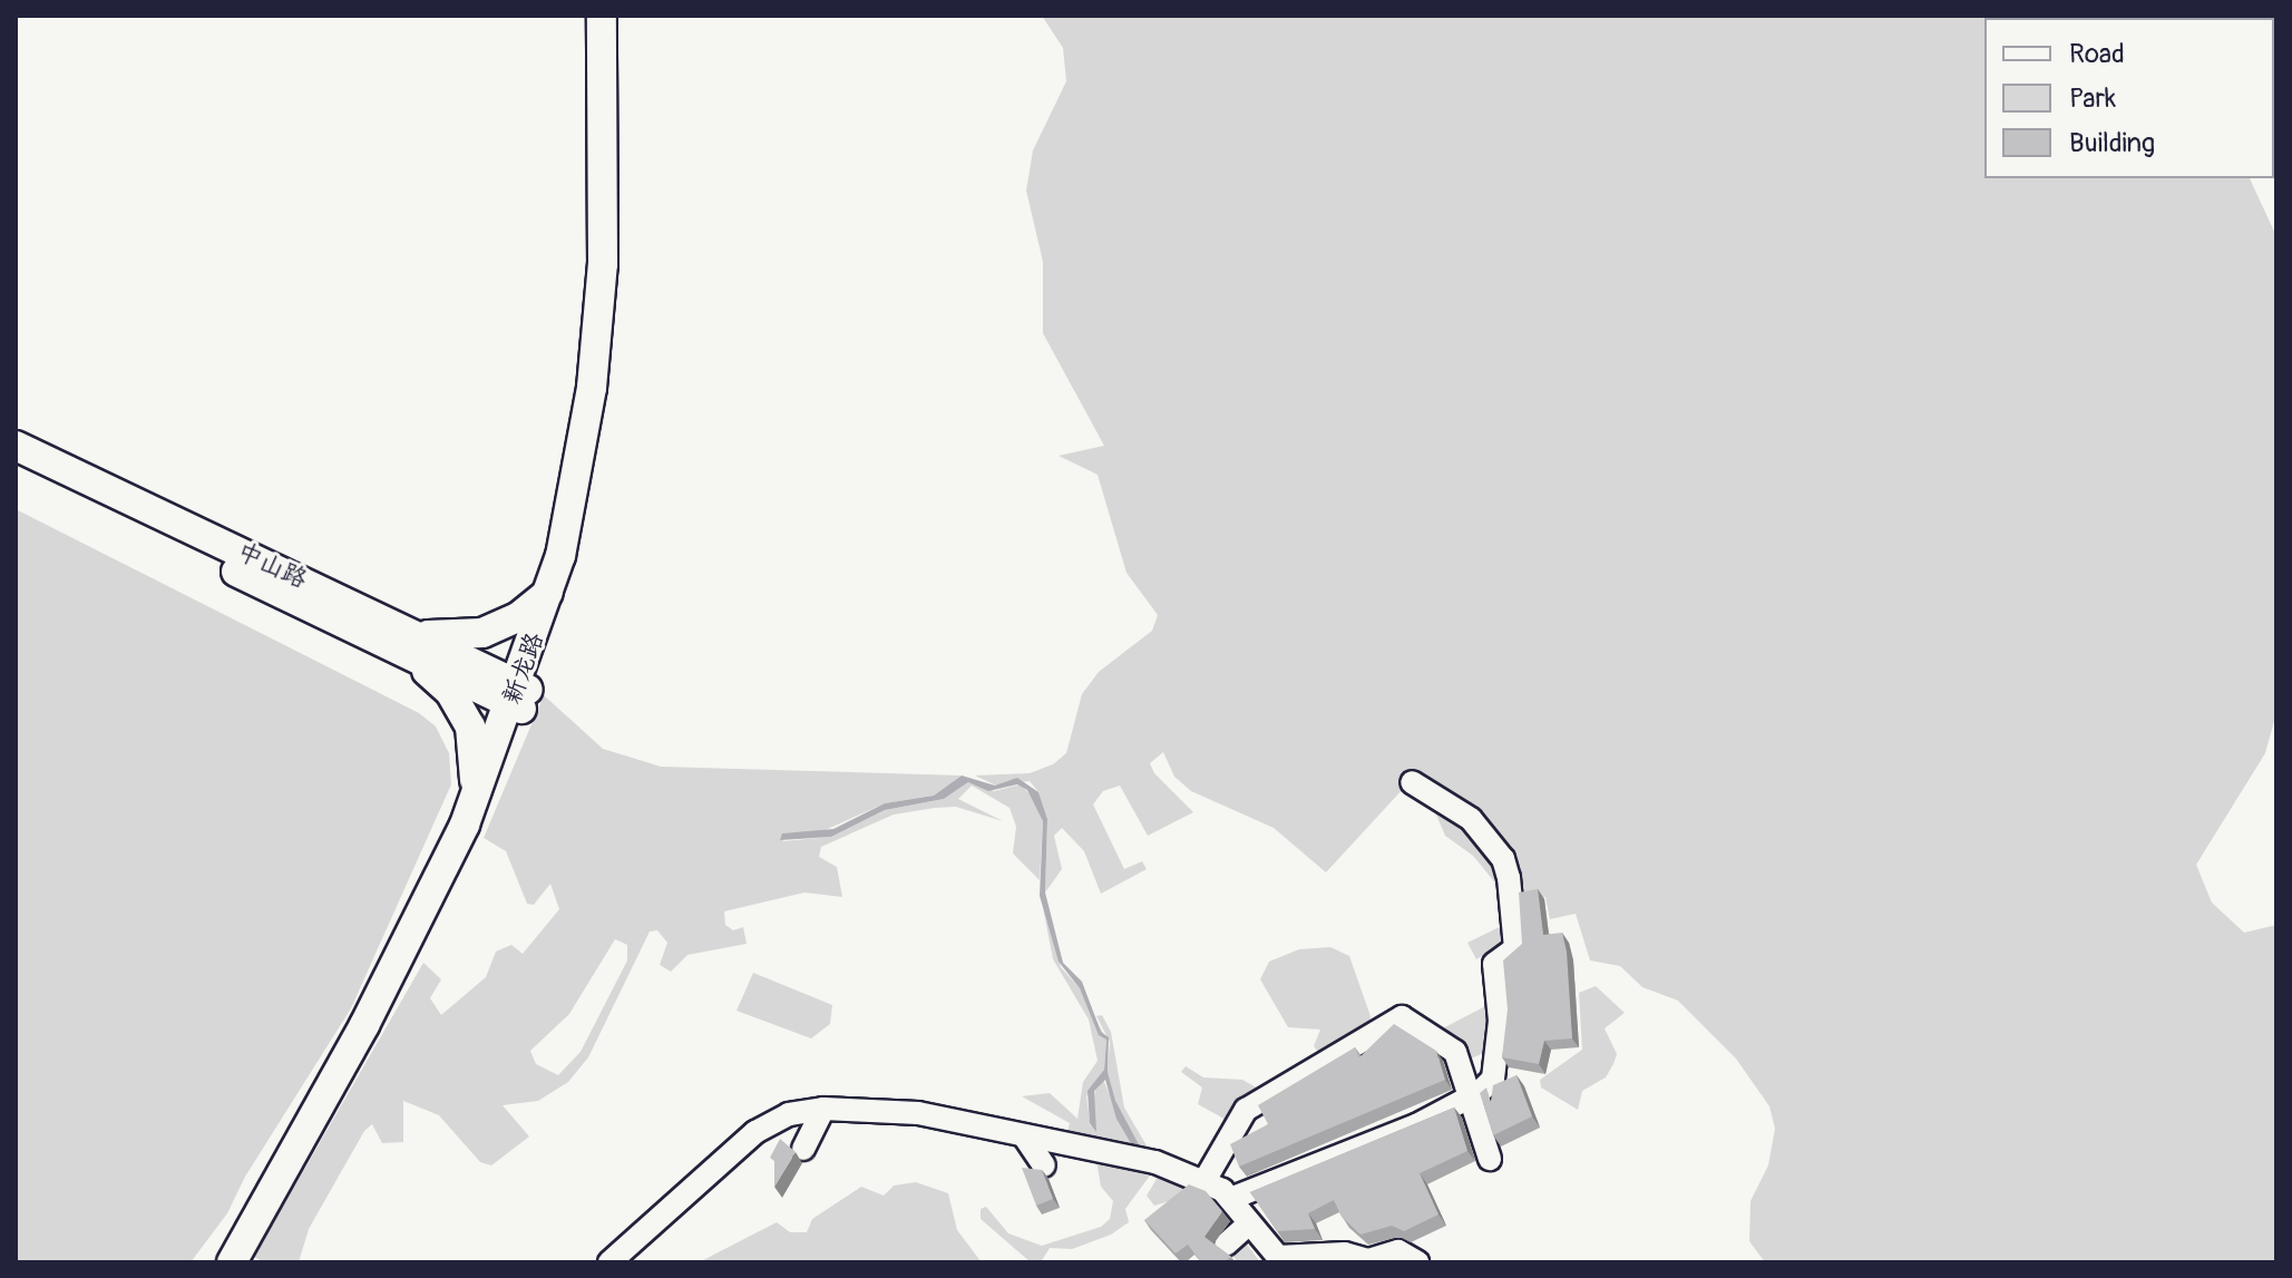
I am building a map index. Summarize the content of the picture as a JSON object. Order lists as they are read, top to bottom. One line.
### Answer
{"streets":{"main road":["中山路","新龙路"]},"crossings":[["中山路","新龙路"]],"legend":["Road","Park","Building"]}
